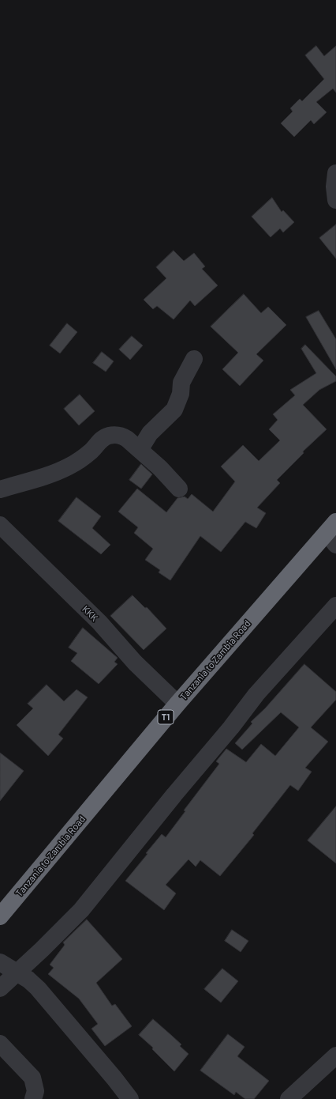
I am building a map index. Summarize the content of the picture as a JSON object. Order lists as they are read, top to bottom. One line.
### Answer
{"streets":{"highway":["Tanzania to Zambia Road","T1"],"street":["KKK"]},"crossings":[["KKK","Tanzania to Zambia Road"]]}
